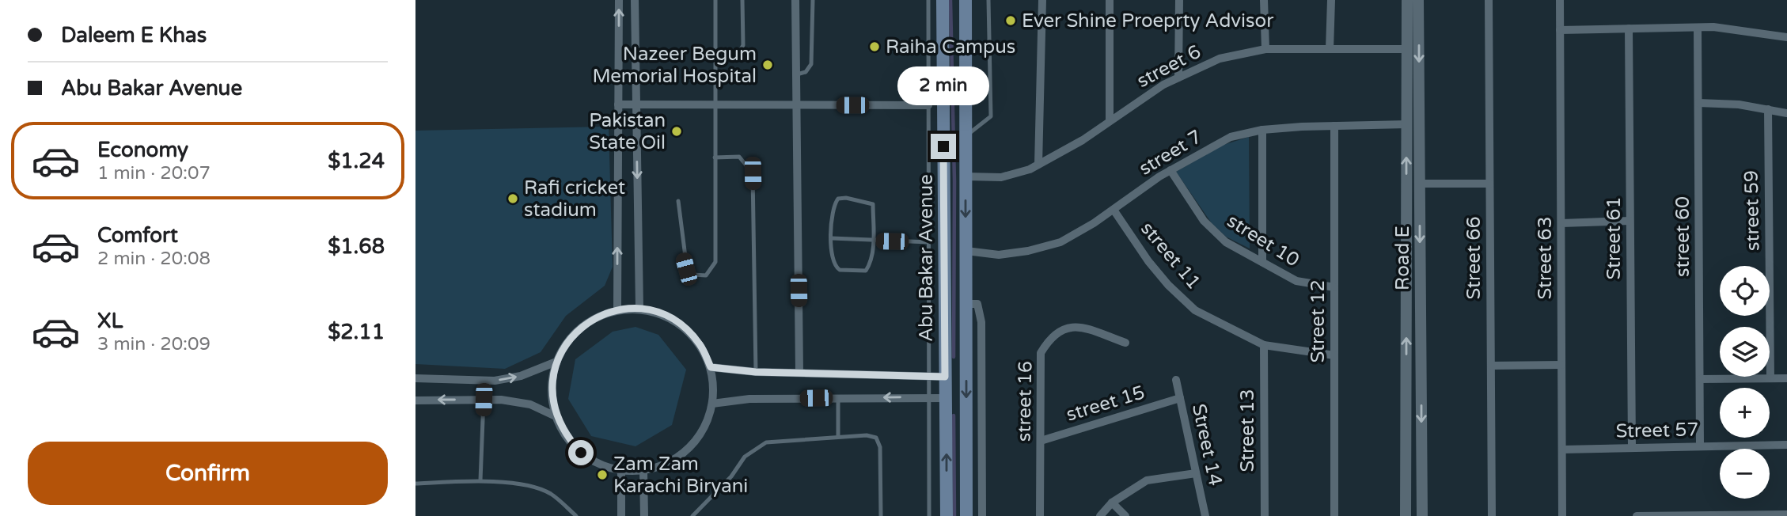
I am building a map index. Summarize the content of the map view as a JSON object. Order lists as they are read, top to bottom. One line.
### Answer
{"streets":{"main road":["Abu Bakar Avenue"],"street":["street 6","street 7","street 59","street 60","Street 61","street 10","street 11","Road E","Street 66","Street 63","Street 12","street 16","street 15","Street 13","Street 57","Street 14"]},"crossings":[["street 6","Abu Bakar Avenue"],["street 6","Road E"],["street 7","street 10"],["street 7","street 11"],["street 7","Abu Bakar Avenue"],["street 7","Road E"],["street 7","Street 12"],["street 60","Street 57"],["Street 61","Street 57"],["street 10","Street 12"],["street 11","Street 12"],["street 11","Street 13"],["Street 63","Street 57"],["street 16","street 15"],["street 15","Street 14"]],"places":["Ever Shine Proeprty Advisor","Raiha Campus","Nazeer Begum Memorial Hospital","Pakistan State Oil","Rafi cricket stadium","Zam Zam Karachi Biryani"],"page":{"banner":["Daleem E Khas","Abu Bakar Avenue"],"bubble":"2 min","list":[{"name":"Economy","note":"1 min · 20:07","value":"$1.24"},{"name":"Comfort","note":"2 min · 20:08","value":"$1.68"},{"name":"XL","note":"3 min · 20:09","value":"$2.11"}],"map_buttons":["+","−"],"buttons":"Confirm"}}
